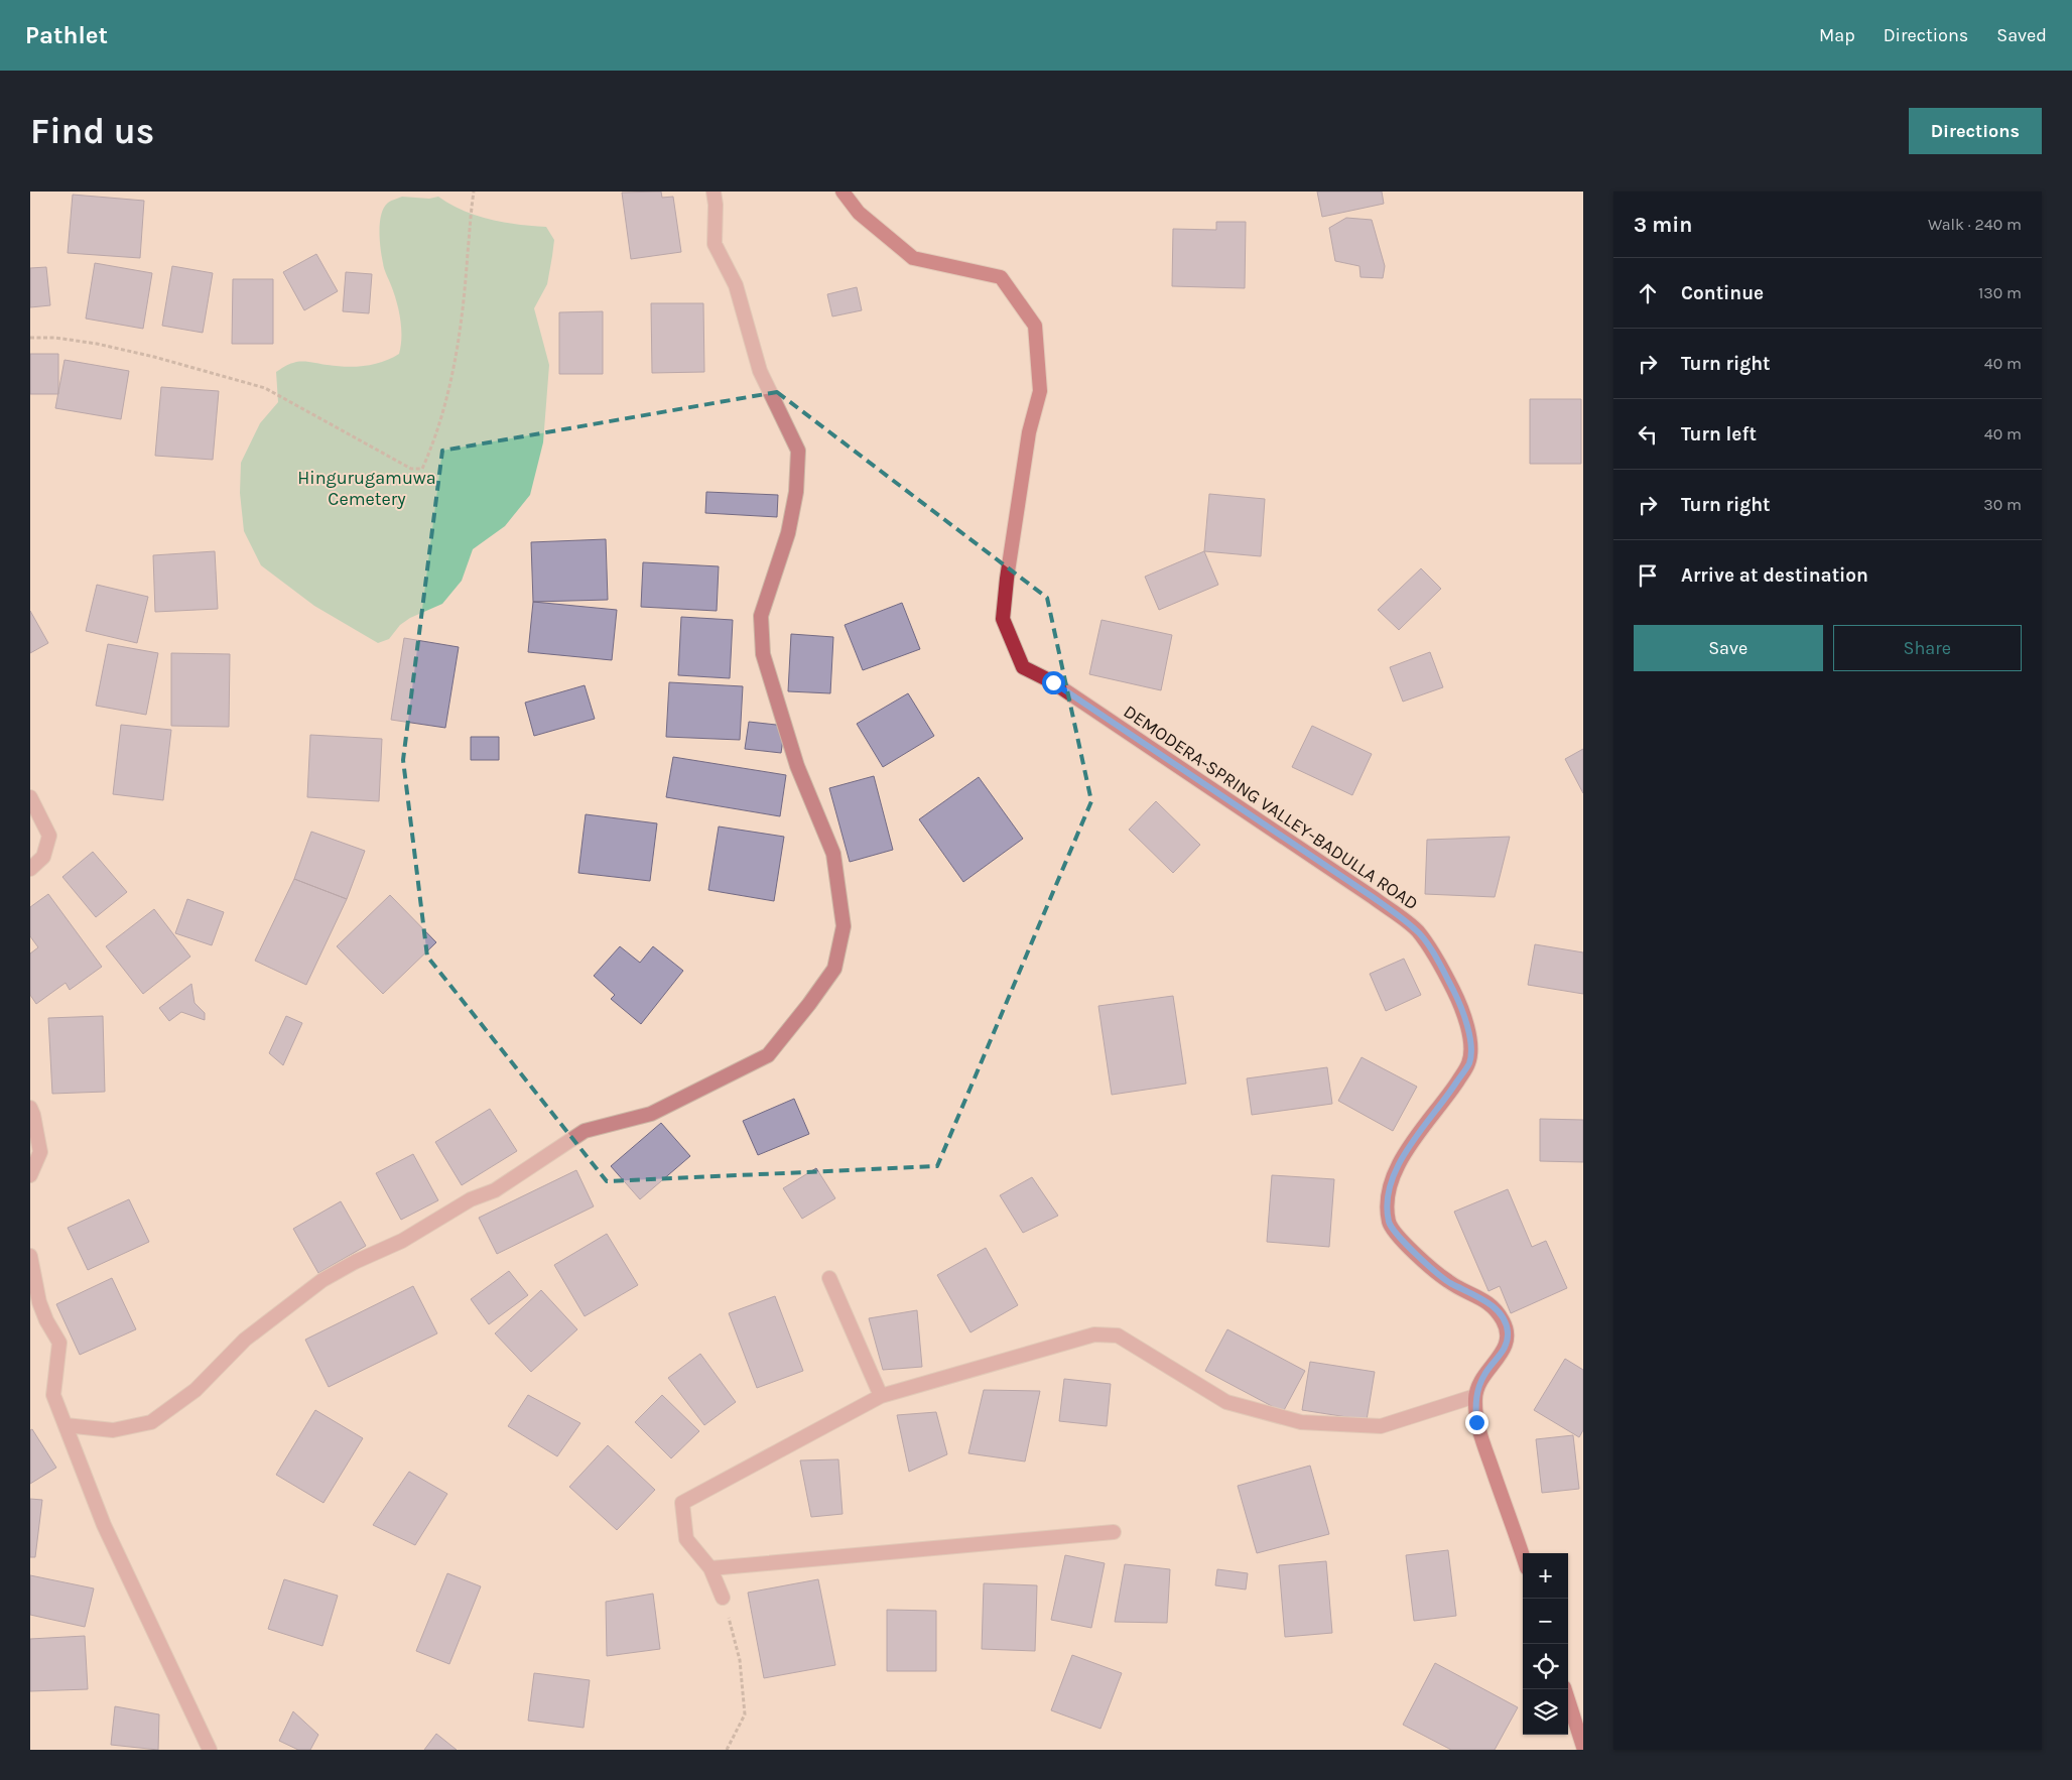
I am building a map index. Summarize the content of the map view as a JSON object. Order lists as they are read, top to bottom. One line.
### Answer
{"streets":{"main road":["DEMODERA-SPRING VALLEY-BADULLA ROAD"]},"parks":["Hingurugamuwa Cemetery"],"page":{"header":"Pathlet","nav":["Map","Directions","Saved"],"buttons":["Directions",["Save","Share"]],"title":"Find us","heading":["3 min","Walk · 240 m"],"list":[["Continue","130 m"],["Turn right","40 m"],["Turn left","40 m"],["Turn right","30 m"],"Arrive at destination"],"map_buttons":["+","−"]}}
